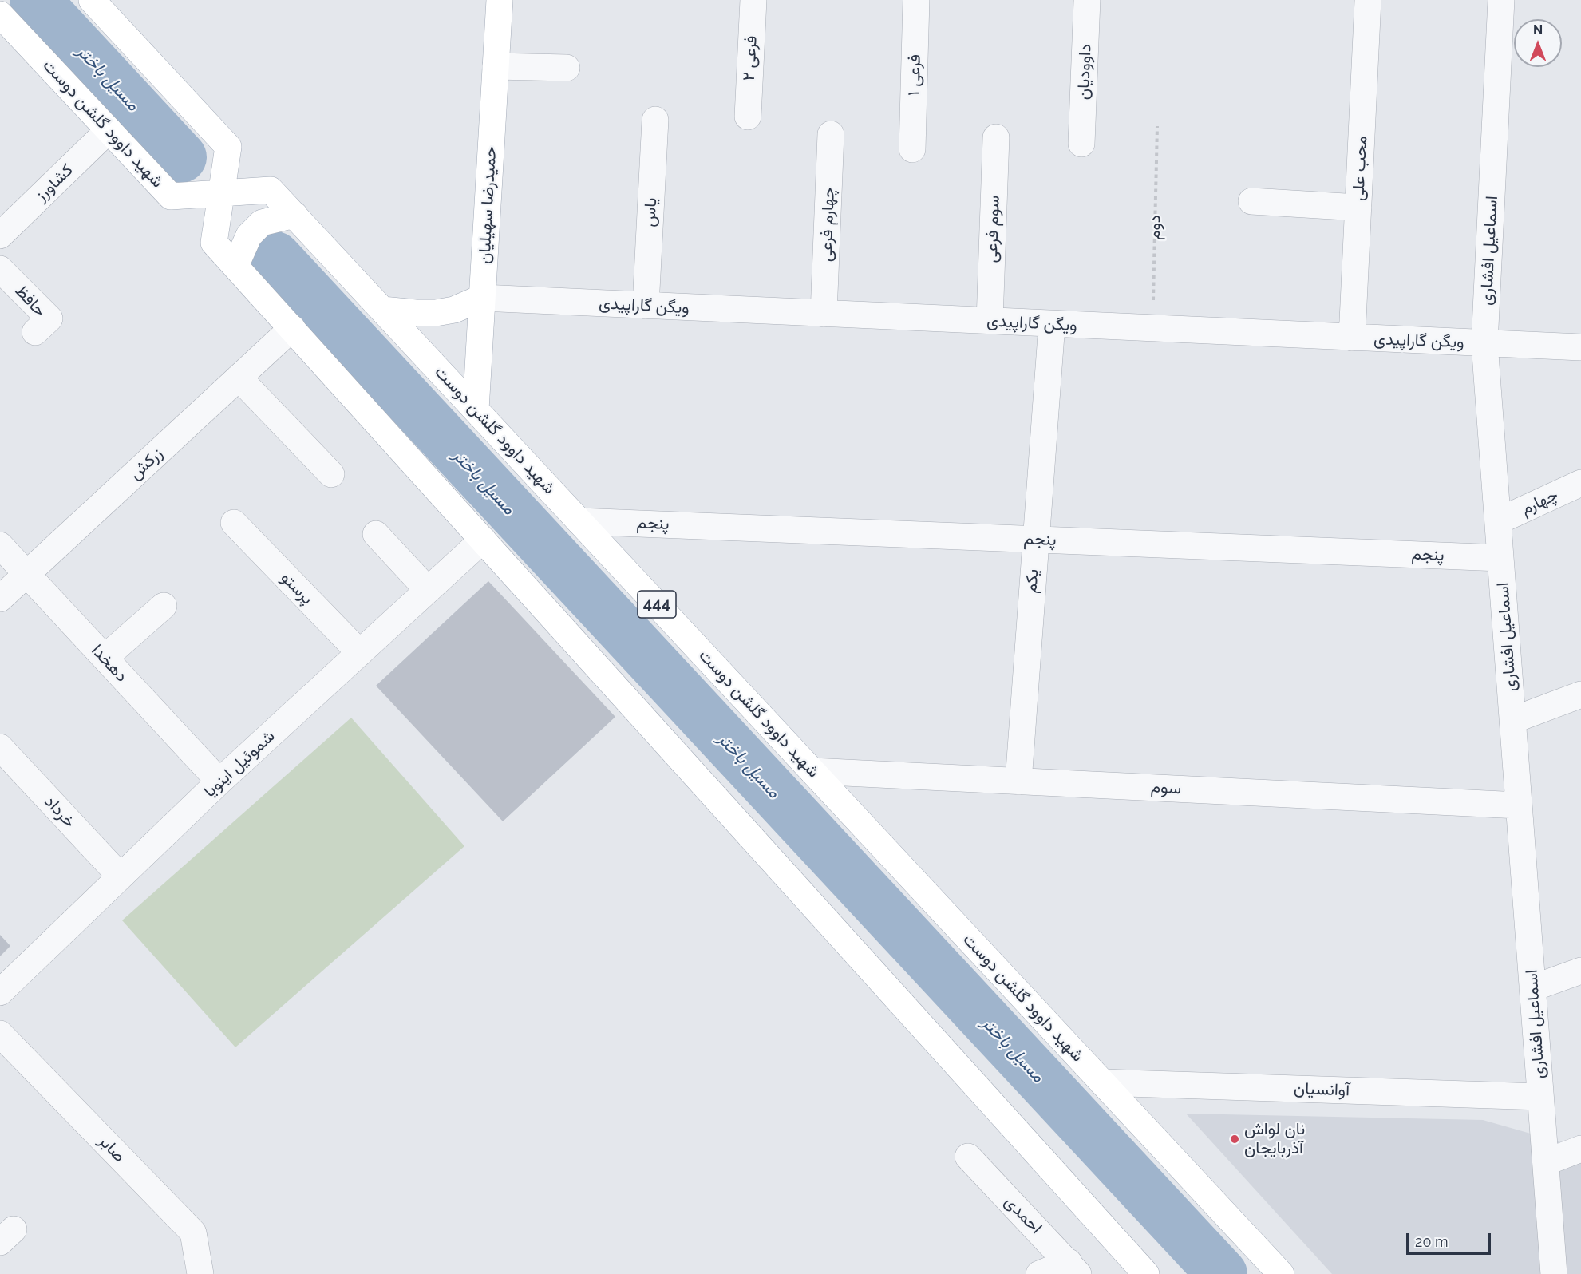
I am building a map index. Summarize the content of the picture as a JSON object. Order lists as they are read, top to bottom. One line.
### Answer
{"streets":{"main road":["شهید داوود گلشن دوست","حمیدرضا سهیلیان","444"],"street":["فرعی ۲","داوودیان","فرعی ۱","محب علی","کشاورز","یاس","چهارم فرعی","سوم فرعی","اسماعیل افشاری","حافظ","ویگن گاراپیدی","زرکش","چهارم","پنجم","یکم","پرستو","دهخدا","شموئیل اینویا","سوم","خرداد","آوانسیان","صابر","احمدی"],"path":["دوم"]},"crossings":[["شهید داوود گلشن دوست","کشاورز"],["شهید داوود گلشن دوست","حمیدرضا سهیلیان"],["شهید داوود گلشن دوست","پنجم"],["شهید داوود گلشن دوست","سوم"],["شهید داوود گلشن دوست","آوانسیان"],["محب علی","ویگن گاراپیدی"],["حمیدرضا سهیلیان","ویگن گاراپیدی"],["یاس","ویگن گاراپیدی"],["چهارم فرعی","ویگن گاراپیدی"],["دوم","ویگن گاراپیدی"],["سوم فرعی","ویگن گاراپیدی"],["اسماعیل افشاری","ویگن گاراپیدی"],["اسماعیل افشاری","چهارم"],["اسماعیل افشاری","پنجم"],["اسماعیل افشاری","سوم"],["اسماعیل افشاری","آوانسیان"],["ویگن گاراپیدی","یکم"],["زرکش","دهخدا"],["پنجم","یکم"],["یکم","سوم"],["پرستو","شموئیل اینویا"],["دهخدا","شموئیل اینویا"],["شموئیل اینویا","خرداد"]],"water":["مسیل باختر"],"places":["نان لواش آذربایجان"],"scale_bar":"20 m","north":"top"}
